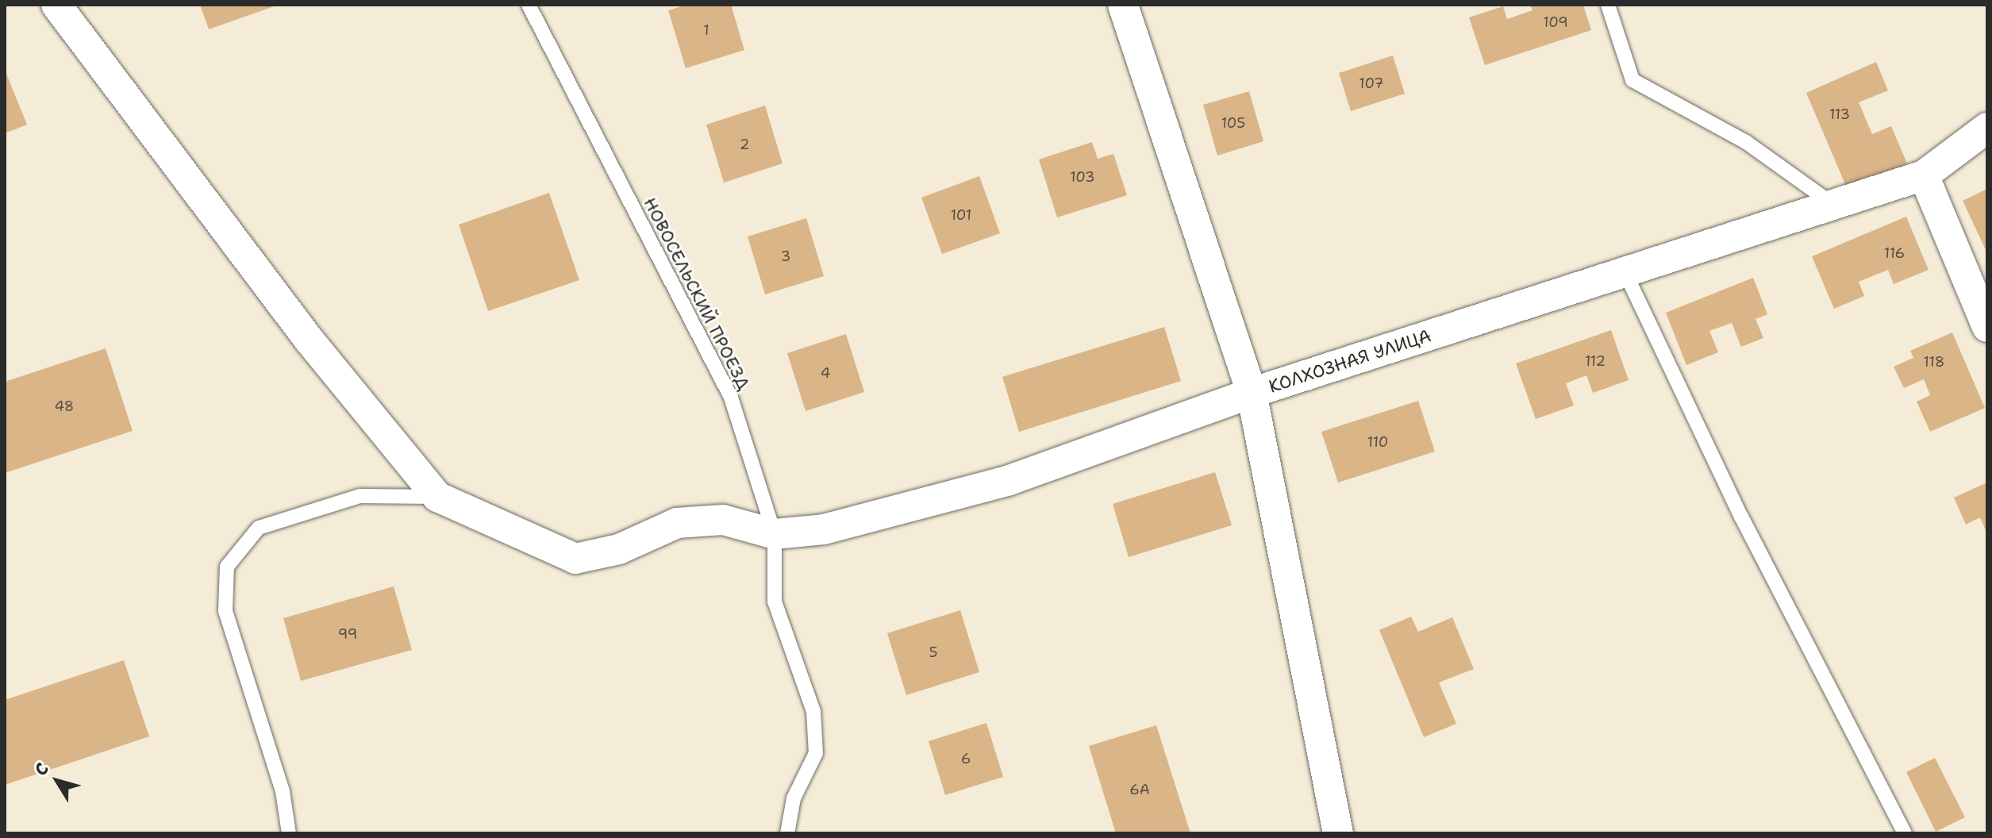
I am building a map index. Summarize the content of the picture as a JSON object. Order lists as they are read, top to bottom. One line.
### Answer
{"streets":{"street":["КОЛХОЗНАЯ УЛИЦА"],"lane":["НОВОСЕЛЬСКИЙ ПРОЕЗД"]},"crossings":[["НОВОСЕЛЬСКИЙ ПРОЕЗД","КОЛХОЗНАЯ УЛИЦА"]],"house_numbers":["109","1","107","113","105","2","103","101","116","3","112","118","4","48","110","99","5","6","6А"],"north":"top left"}
